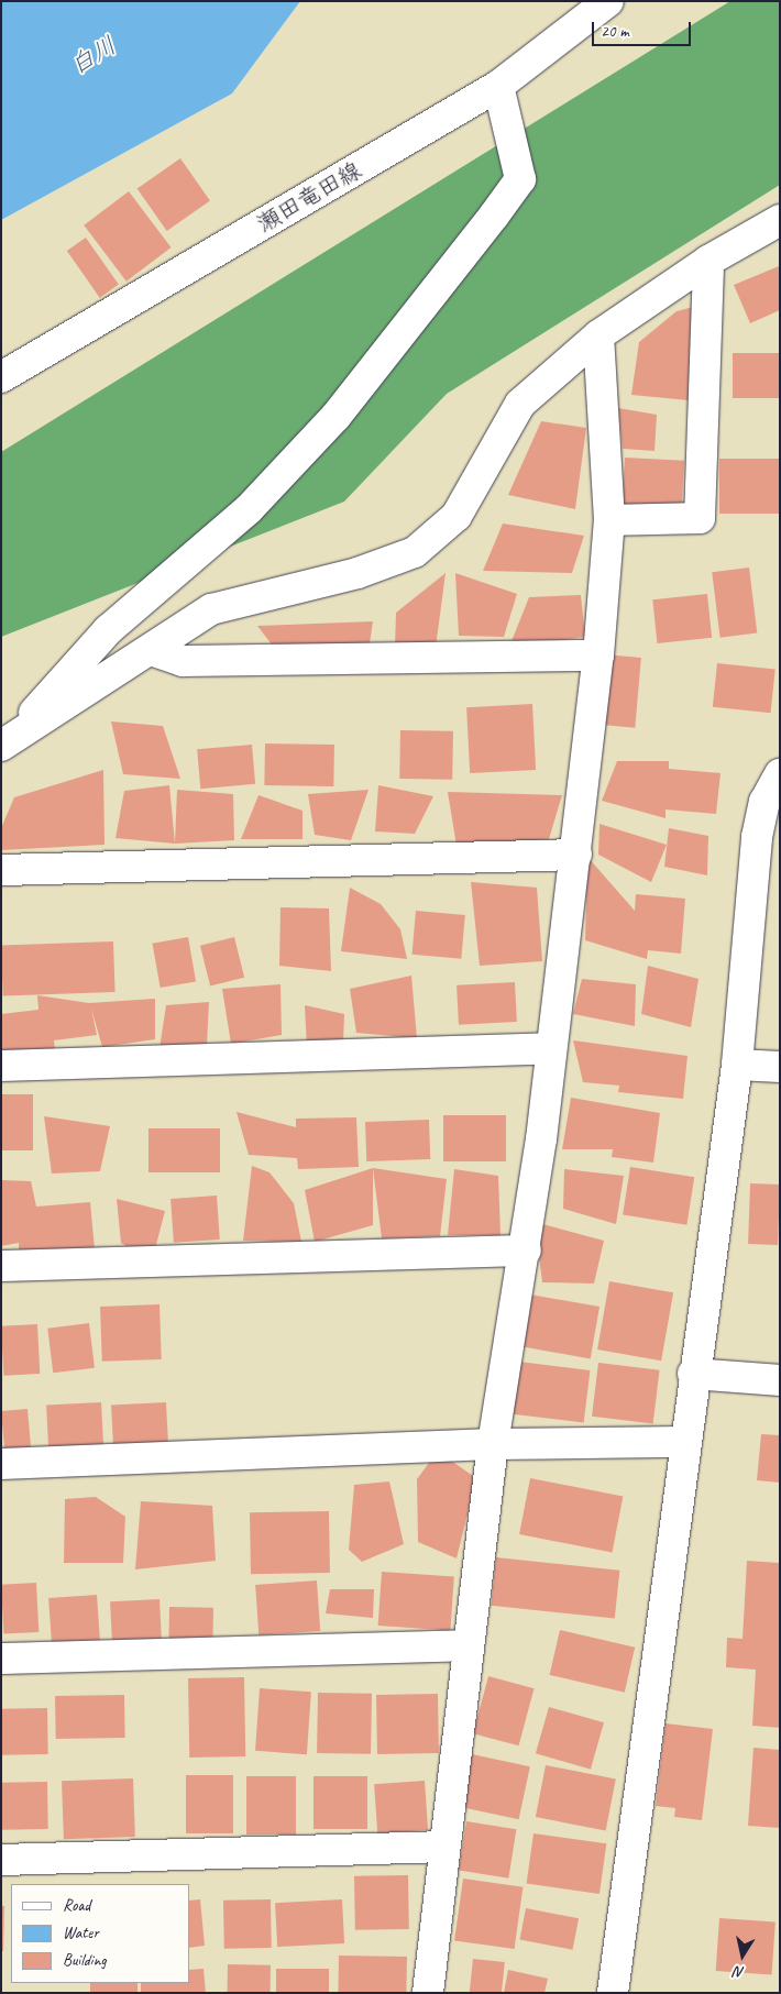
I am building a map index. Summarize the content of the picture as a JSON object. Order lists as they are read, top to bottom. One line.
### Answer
{"streets":{"street":["瀬田竜田線"]},"water":["白川"],"legend":["Road","Water","Building"],"scale_bar":"20 m","north":"bottom"}
